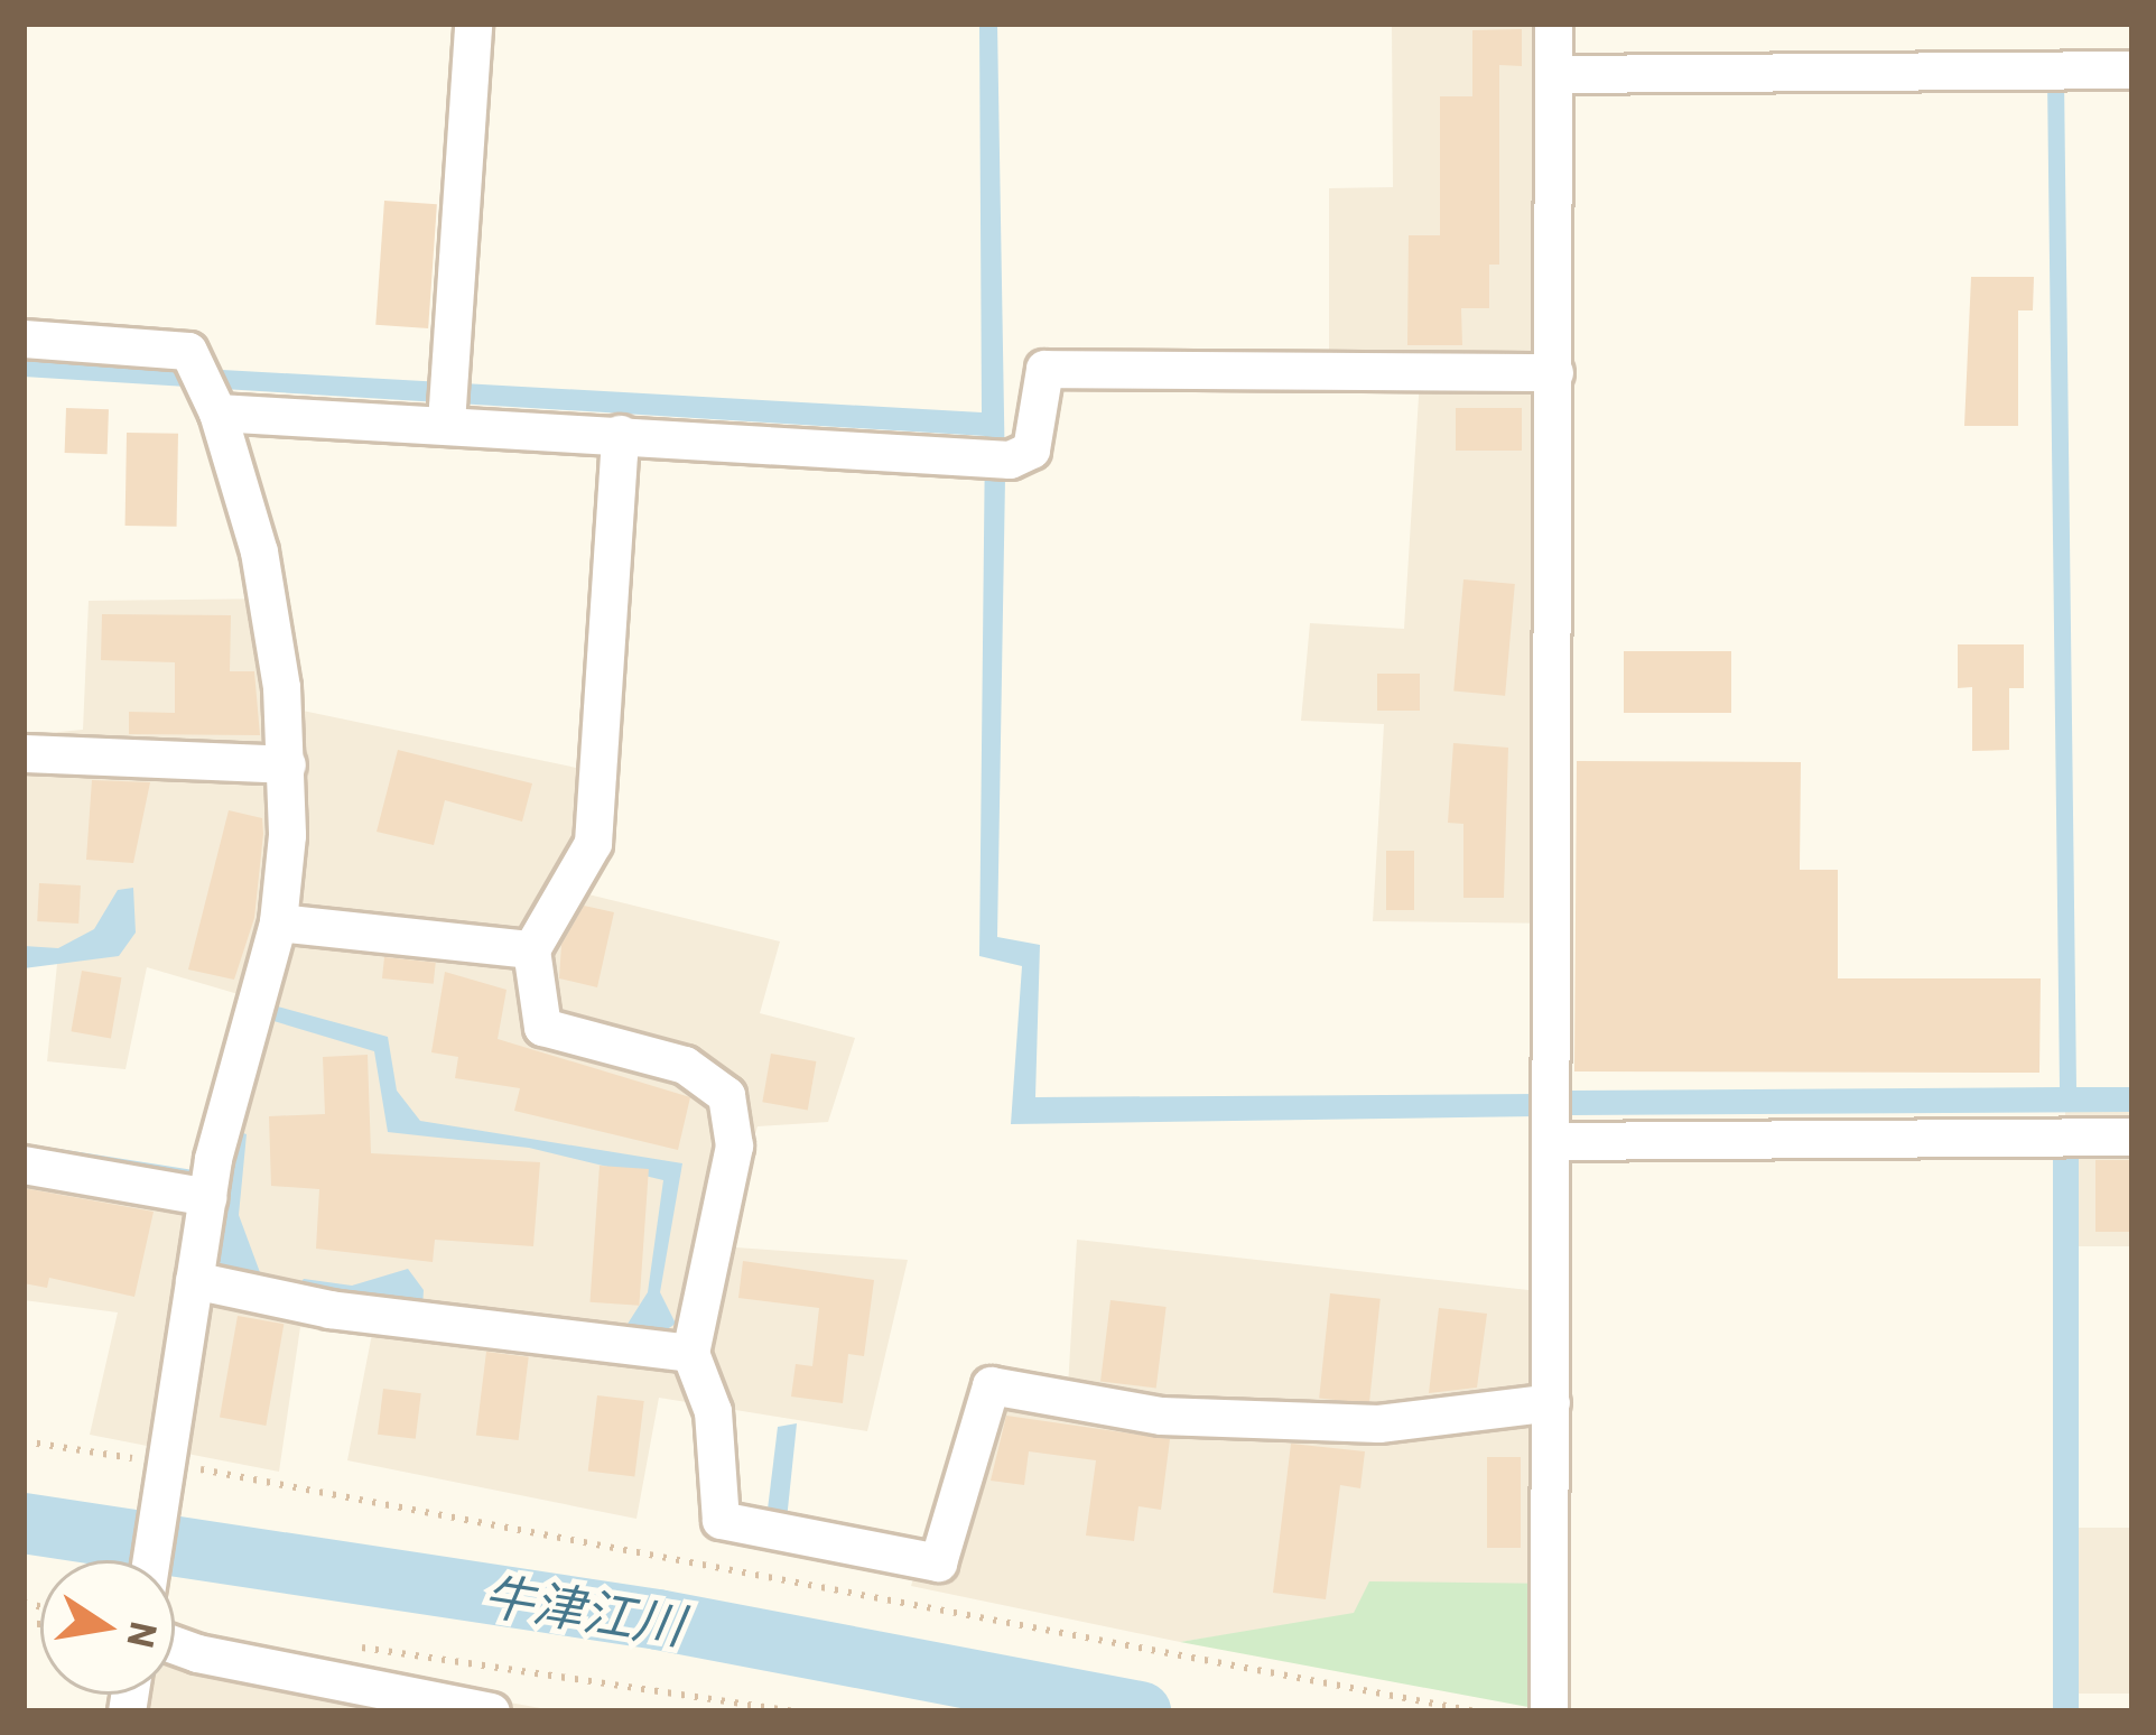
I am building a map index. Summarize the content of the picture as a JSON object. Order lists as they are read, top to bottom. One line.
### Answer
{"water":["牛津江川"],"north":"right"}
